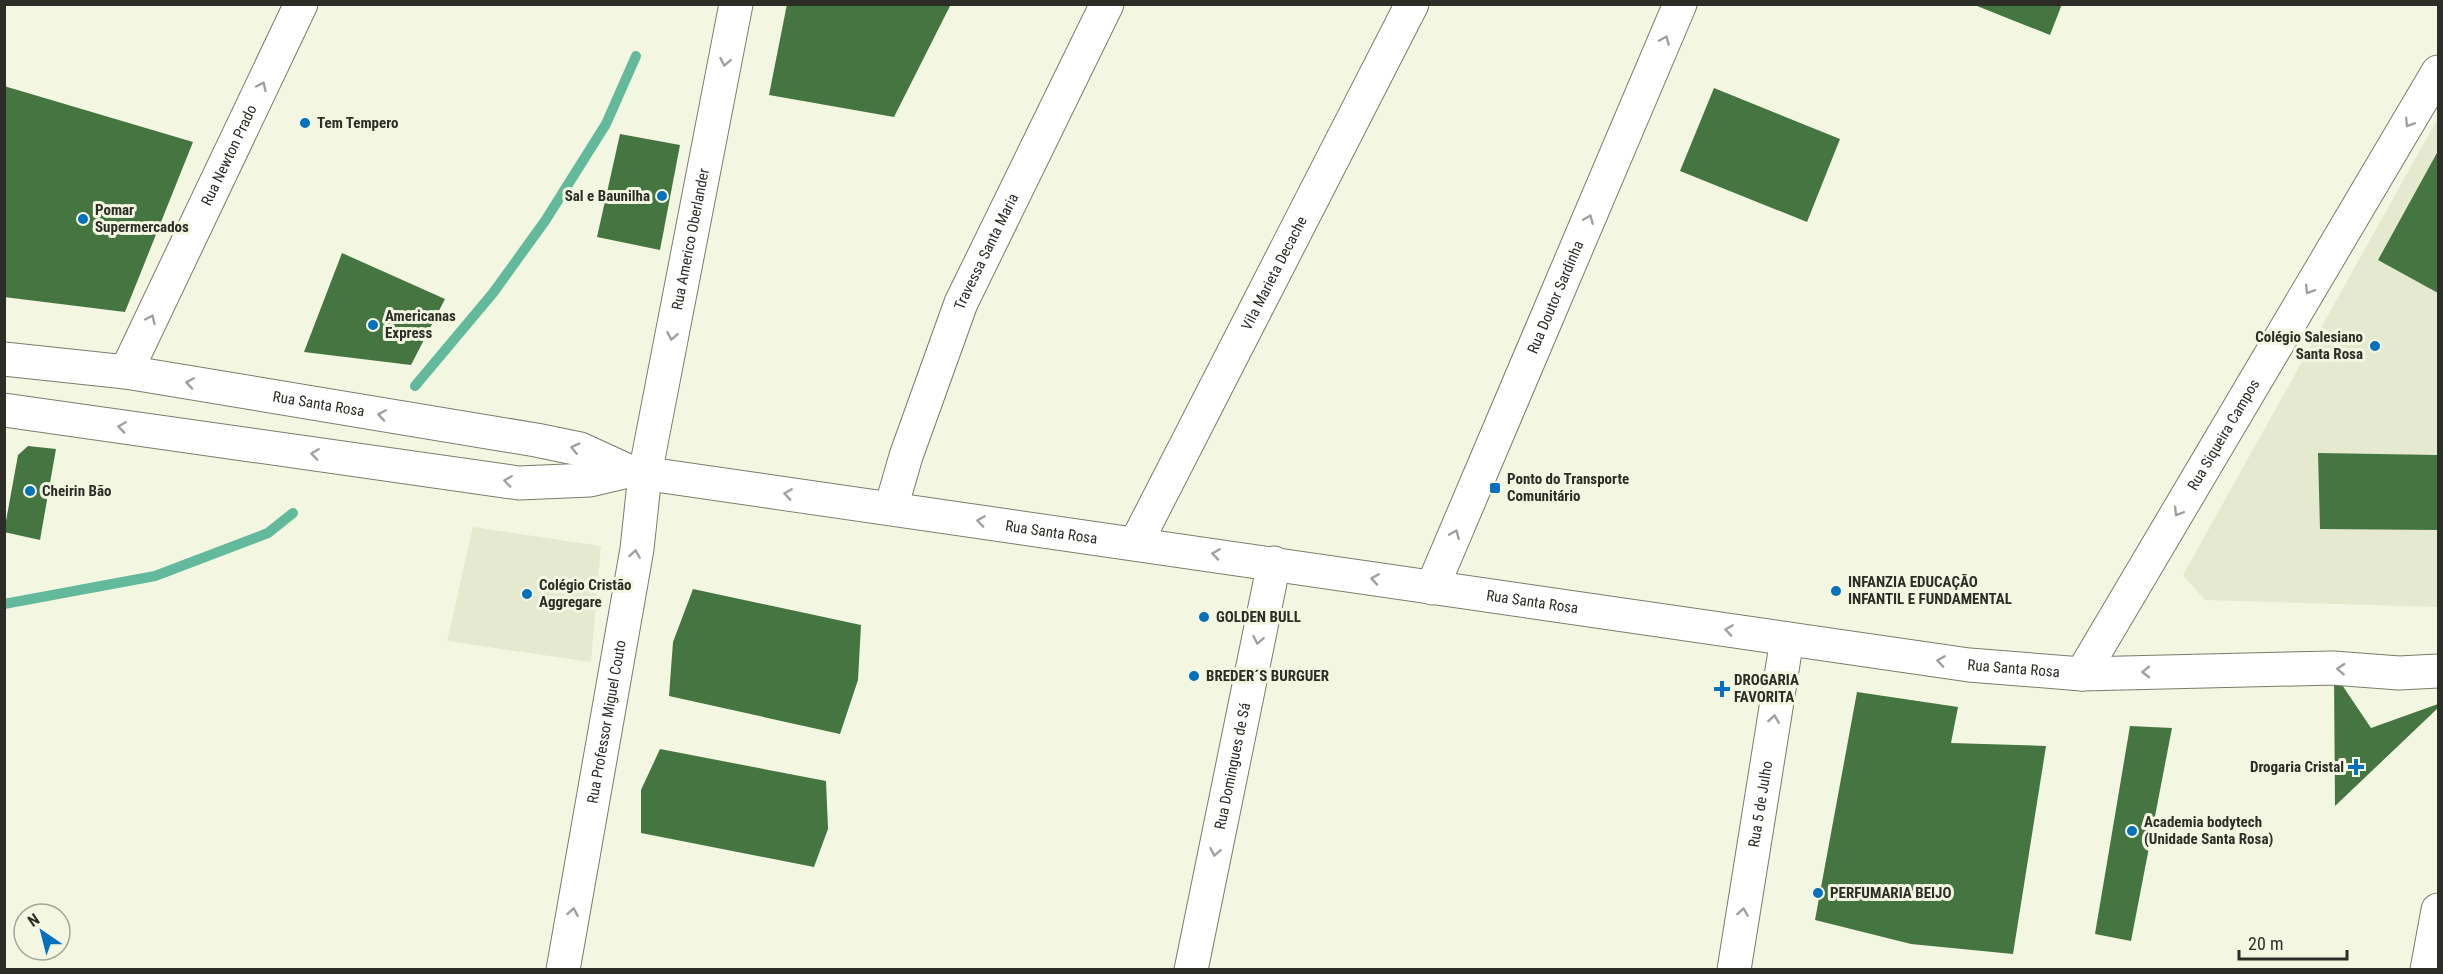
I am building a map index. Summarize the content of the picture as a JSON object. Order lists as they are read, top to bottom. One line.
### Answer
{"streets":{"street":["Rua Newton Prado","Rua Americo Oberlander","Travessa Santa Maria","Vila Marieta Decache","Rua Doutor Sardinha","Rua Santa Rosa","Rua Siqueira Campos","Rua Professor Miguel Couto","Rua Domingues de Sá","Rua 5 de Julho"]},"crossings":[["Rua Newton Prado","Rua Santa Rosa"],["Rua Americo Oberlander","Rua Santa Rosa"],["Rua Americo Oberlander","Rua Professor Miguel Couto"],["Travessa Santa Maria","Rua Santa Rosa"],["Vila Marieta Decache","Rua Santa Rosa"],["Rua Doutor Sardinha","Rua Santa Rosa"],["Rua Santa Rosa","Rua Siqueira Campos"],["Rua Santa Rosa","Rua Professor Miguel Couto"],["Rua Santa Rosa","Rua Domingues de Sá"],["Rua Santa Rosa","Rua 5 de Julho"]],"one_way":["Rua Newton Prado","Rua Americo Oberlander","Rua Doutor Sardinha","Rua Santa Rosa","Rua Siqueira Campos","Rua Professor Miguel Couto","Rua Domingues de Sá","Rua 5 de Julho"],"places":{"other":["Tem Tempero","Sal e Baunilha","Pomar Supermercados","Americanas Express","Colégio Salesiano Santa Rosa","Cheirin Bão","INFANZIA EDUCAÇÃO INFANTIL E FUNDAMENTAL","Colégio Cristão Aggregare","GOLDEN BULL","BREDER´S BURGUER","Academia bodytech (Unidade Santa Rosa)","PERFUMARIA BEIJO"],"transit":["Ponto do Transporte Comunitário"],"health":["DROGARIA FAVORITA","Drogaria Cristal"]},"scale_bar":"20 m","north":"top left"}
